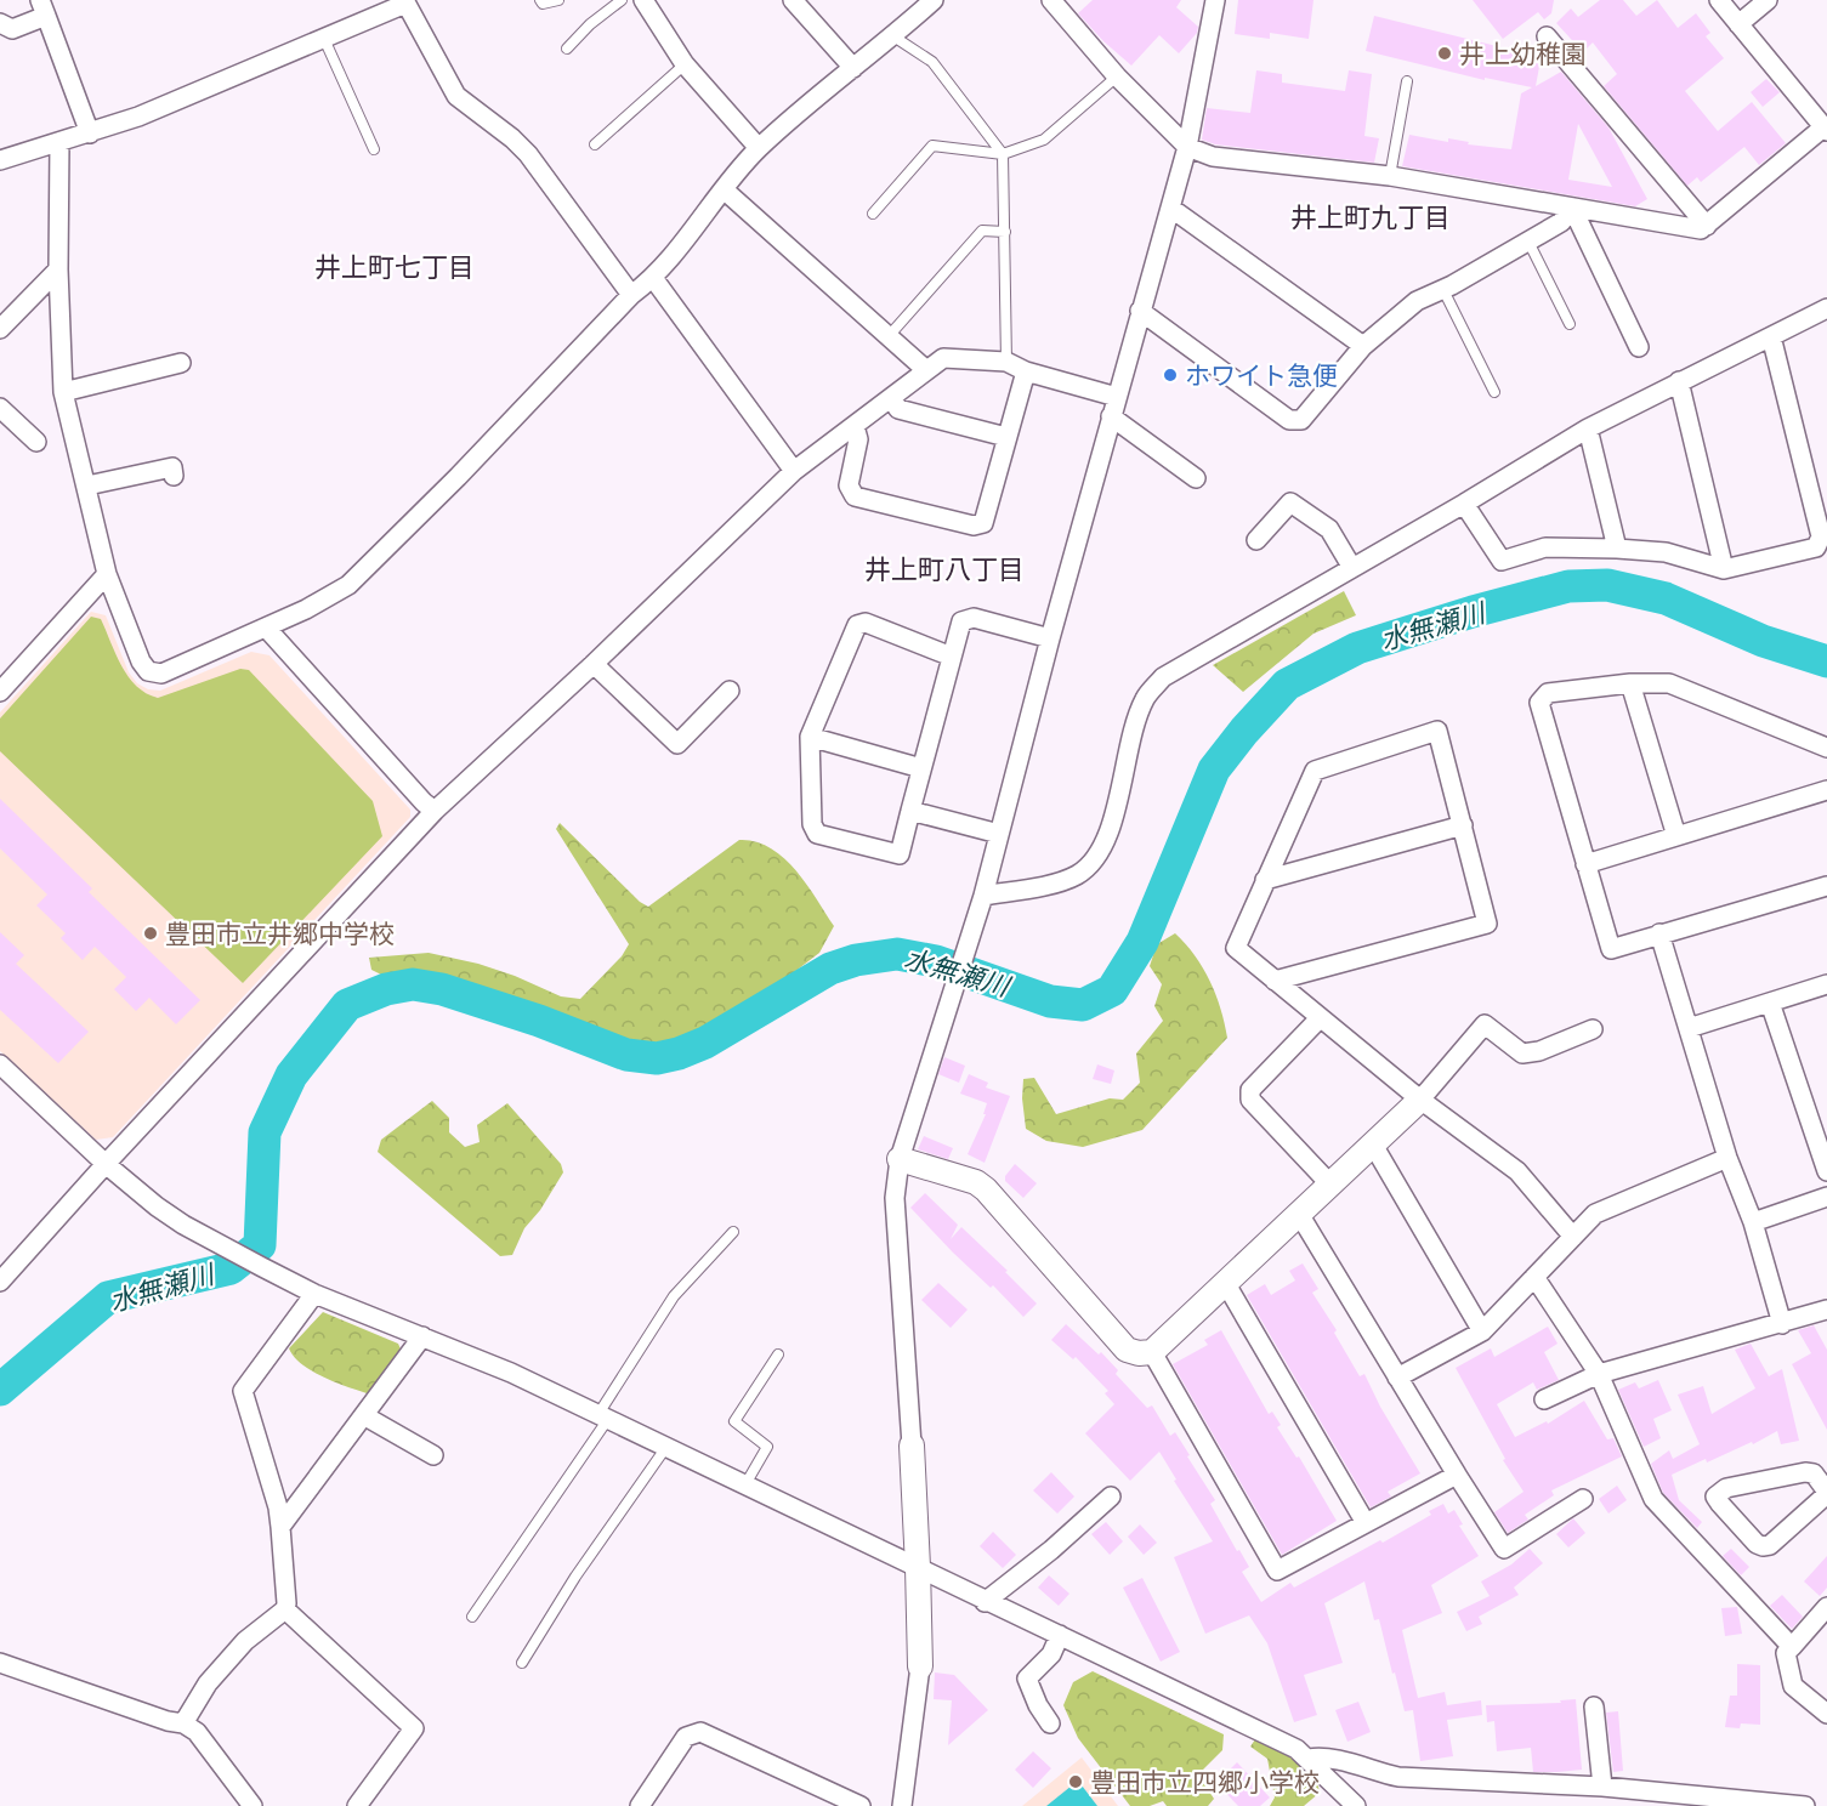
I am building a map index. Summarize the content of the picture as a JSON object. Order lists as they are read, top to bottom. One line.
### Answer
{"districts":["井上町九丁目","井上町七丁目","井上町八丁目"],"water":["水無瀬川"],"places":["井上幼稚園","ホワイト急便","豊田市立井郷中学校","豊田市立四郷小学校"]}
